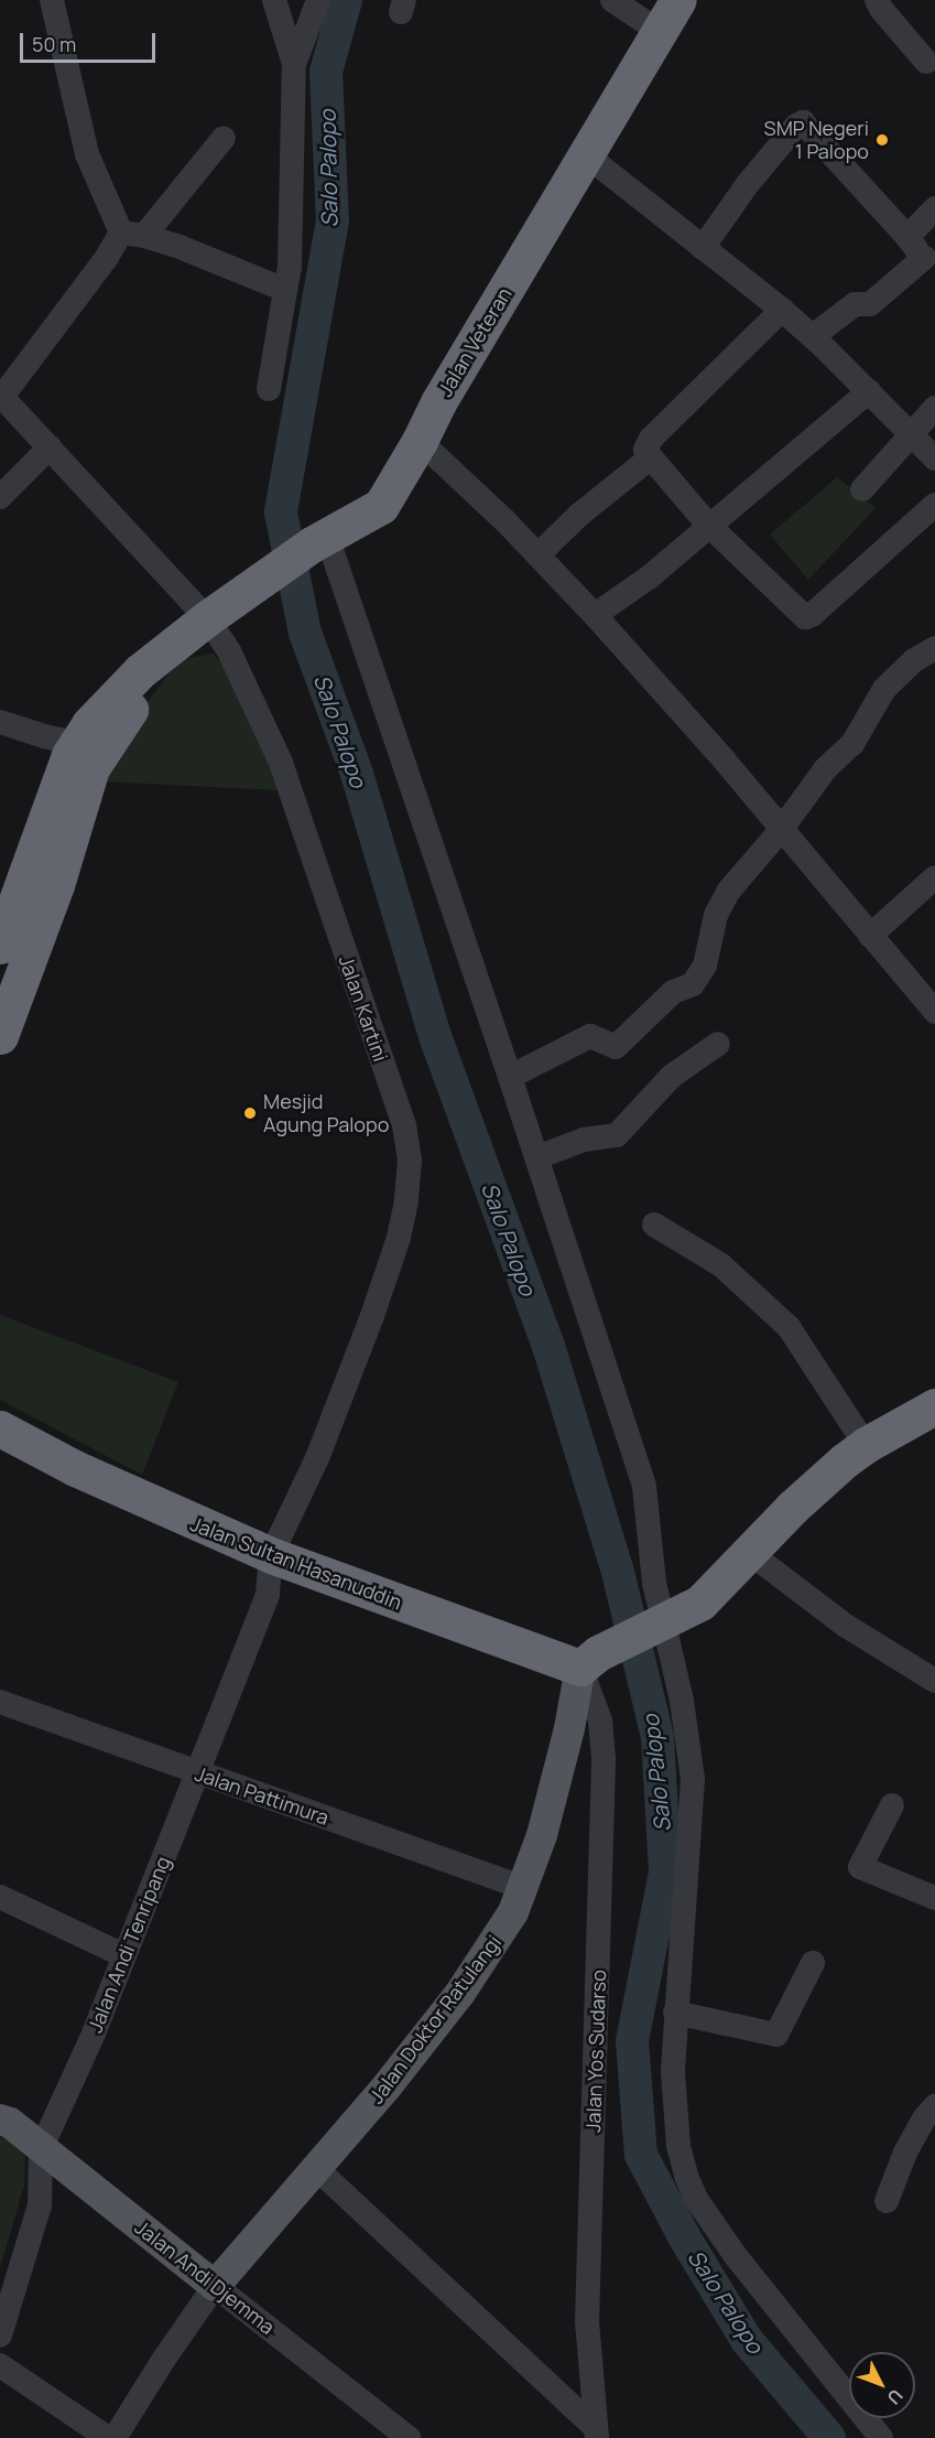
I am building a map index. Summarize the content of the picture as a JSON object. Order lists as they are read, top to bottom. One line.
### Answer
{"streets":{"highway":["Jalan Veteran","Jalan Sultan Hasanuddin"],"main road":["Jalan Doktor Ratulangi","Jalan Andi Djemma"],"street":["Jalan Kartini","Jalan Pattimura","Jalan Andi Tenripang","Jalan Yos Sudarso"]},"crossings":[["Jalan Veteran","Jalan Kartini"],["Jalan Kartini","Jalan Sultan Hasanuddin"],["Jalan Kartini","Jalan Andi Tenripang"],["Jalan Sultan Hasanuddin","Jalan Andi Tenripang"],["Jalan Sultan Hasanuddin","Jalan Doktor Ratulangi"],["Jalan Sultan Hasanuddin","Jalan Yos Sudarso"],["Jalan Pattimura","Jalan Andi Tenripang"],["Jalan Pattimura","Jalan Doktor Ratulangi"],["Jalan Andi Tenripang","Jalan Andi Djemma"],["Jalan Doktor Ratulangi","Jalan Yos Sudarso"],["Jalan Doktor Ratulangi","Jalan Andi Djemma"]],"water":["Salo Palopo"],"places":["SMP Negeri 1 Palopo","Mesjid Agung Palopo"],"scale_bar":"50 m","north":"bottom right"}
